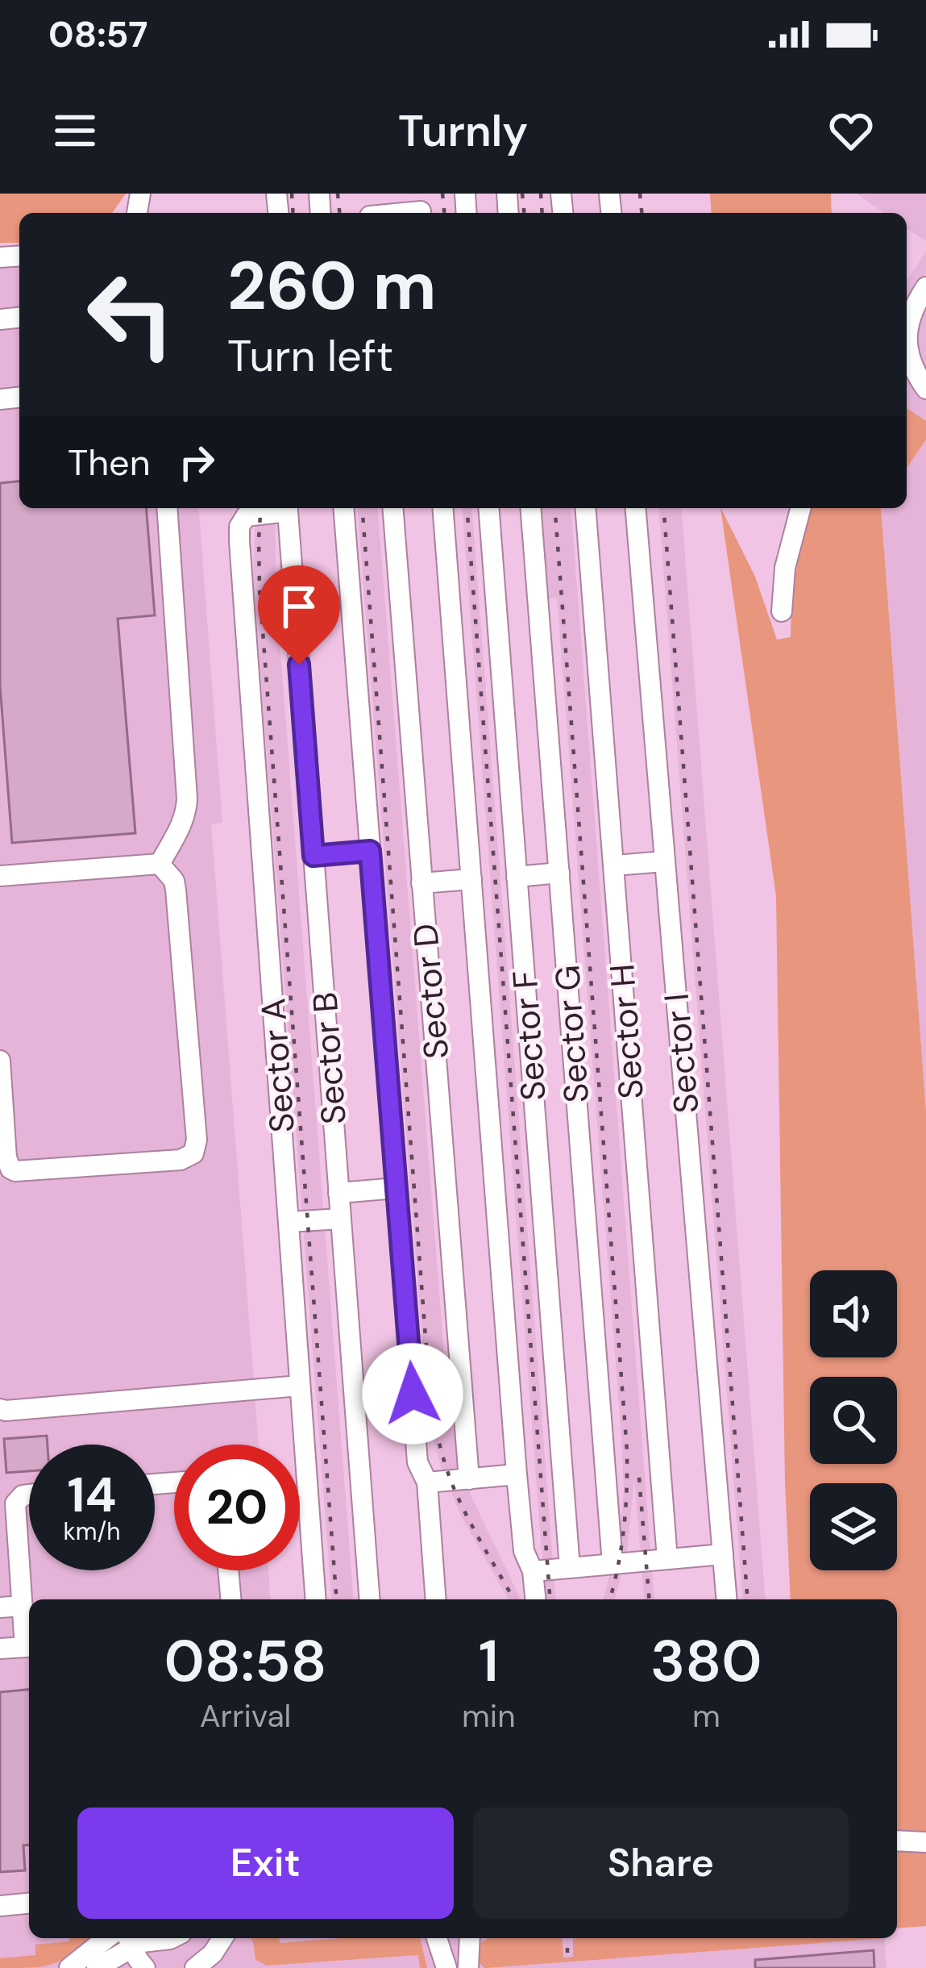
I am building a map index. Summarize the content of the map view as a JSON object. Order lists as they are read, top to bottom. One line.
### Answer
{"streets":{"street":["Sector D","Sector H","Sector G","Sector F","Sector I","Sector B","Sector A"]},"page":{"status":"08:57","header":"Turnly","turn":["260 m","Turn left"],"then":"Then","speed":"14 km/h","limit":"20","eta":["08:58","Arrival","1","min","380","m"],"buttons":["Exit","Share"]}}
